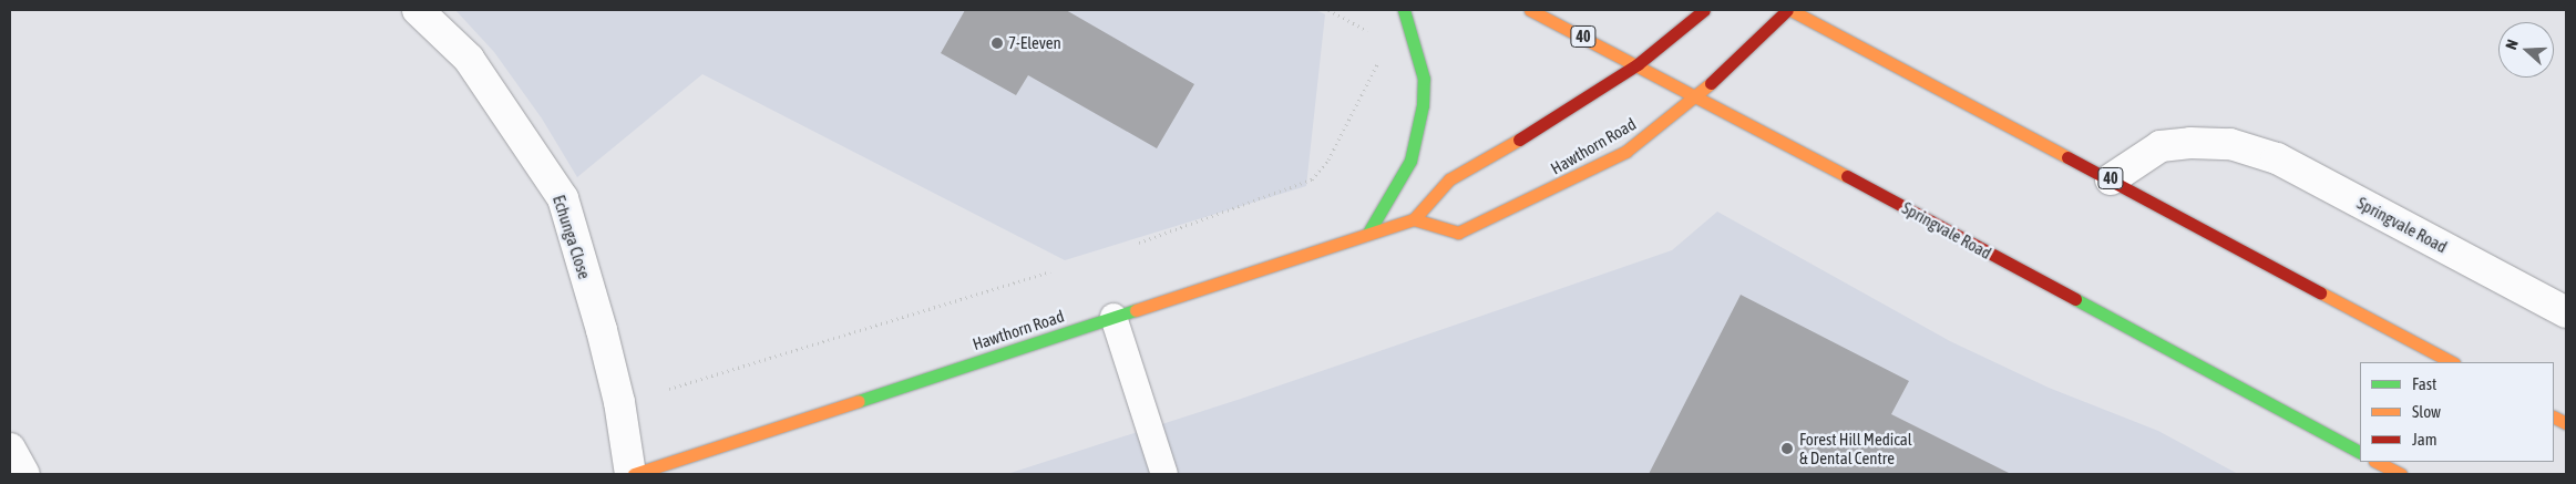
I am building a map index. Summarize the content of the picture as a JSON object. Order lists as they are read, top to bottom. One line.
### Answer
{"streets":{"main road":["40","Hawthorn Road","Springvale Road"],"street":["Echunga Close"]},"crossings":[["40","Hawthorn Road"],["40","Springvale Road"],["Hawthorn Road","Springvale Road"],["Hawthorn Road","Echunga Close"]],"places":["7-Eleven","Forest Hill Medical & Dental Centre"],"legend":["Fast","Slow","Jam"],"north":"left"}
